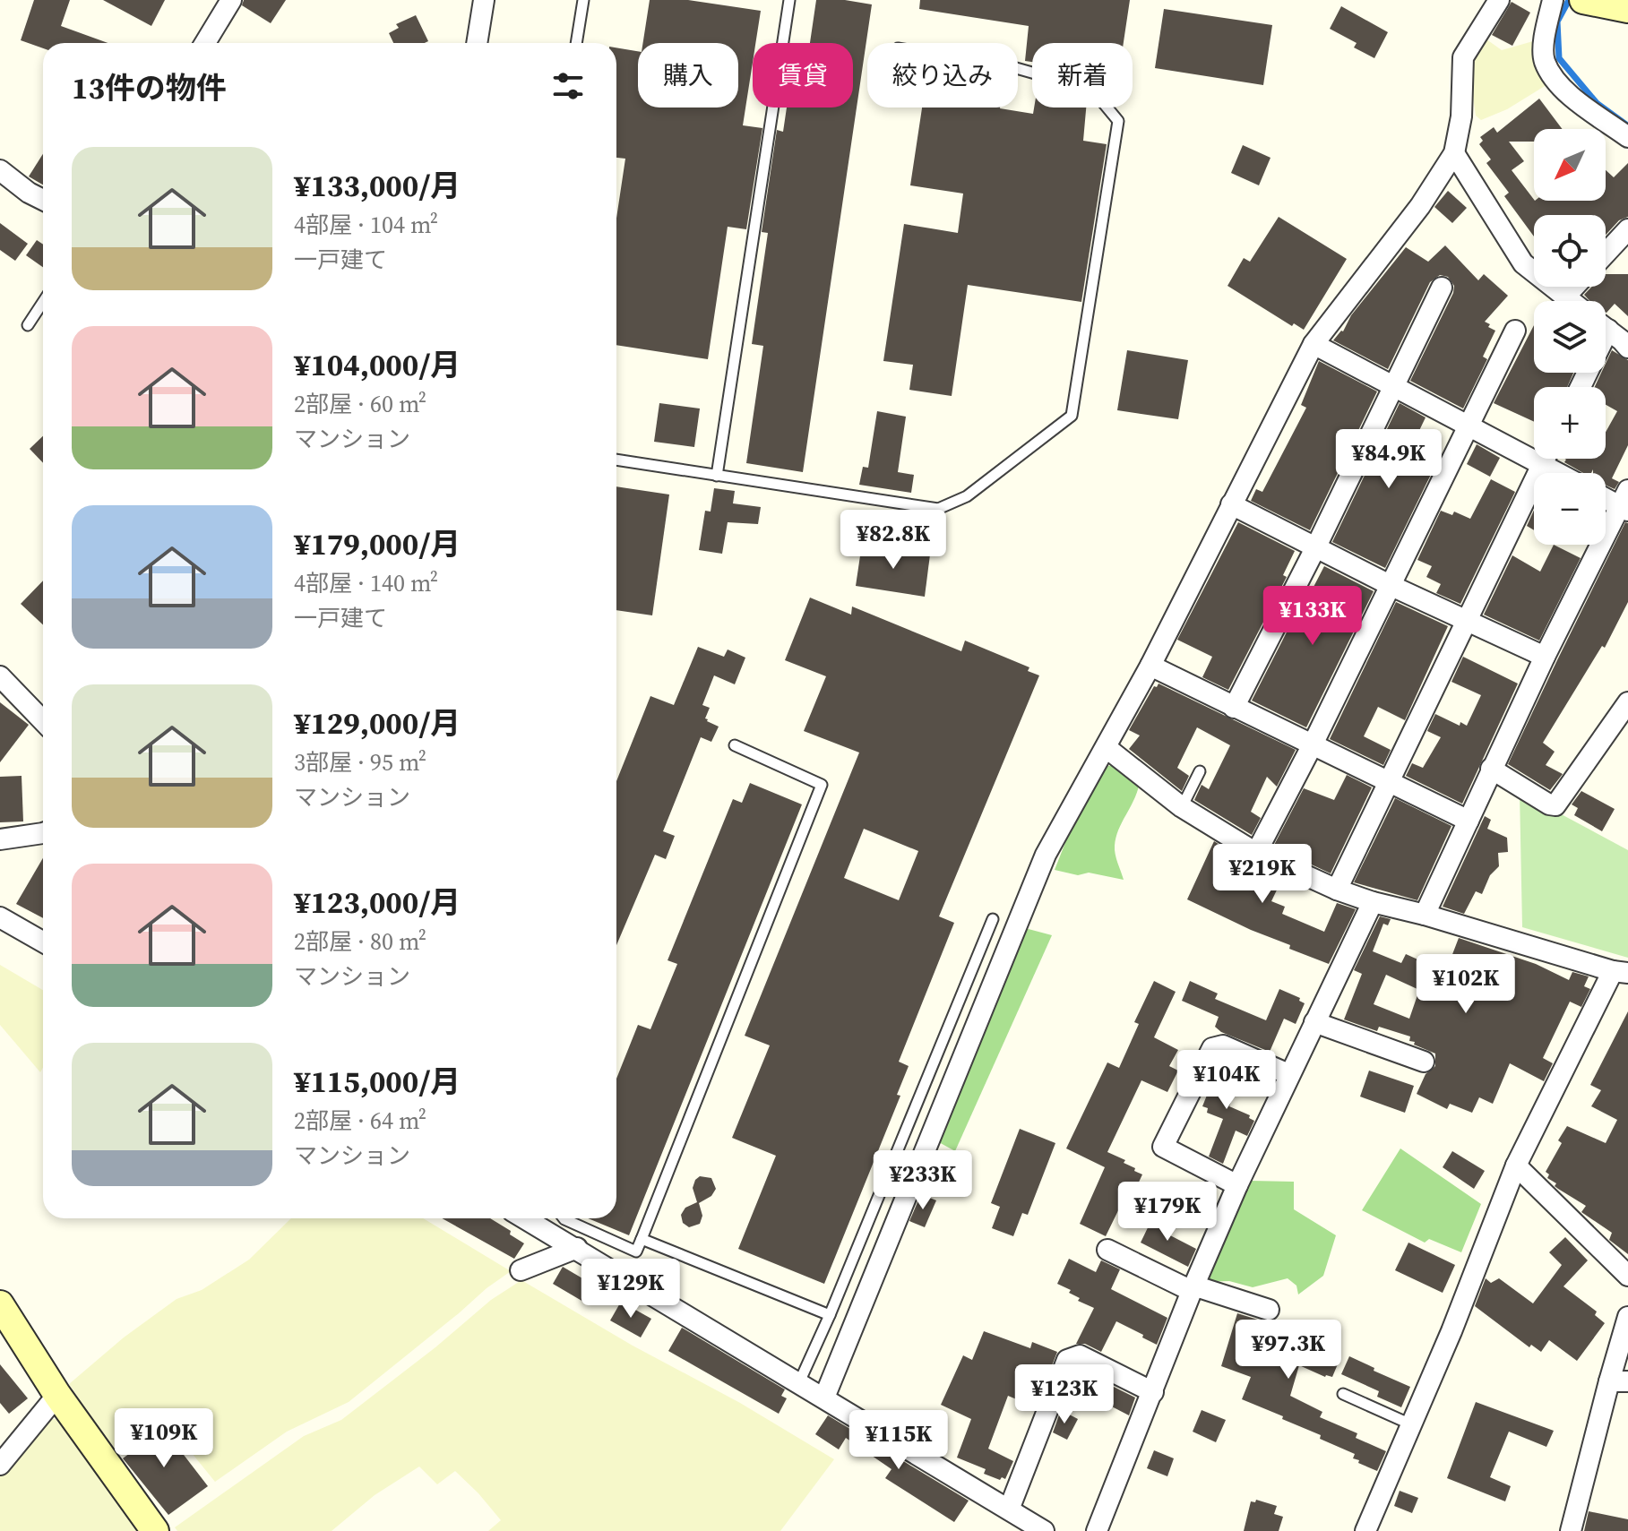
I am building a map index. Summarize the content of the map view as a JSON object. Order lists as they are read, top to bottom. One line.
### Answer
{"north":"bottom left","page":{"chip":["購入","賃貸","絞り込み","新着"],"heading":"13件の物件","map_buttons":["+","−"],"list":[{"name":"¥133,000/月","note":"4部屋 · 104 m² · 一戸建て"},{"name":"¥104,000/月","note":"2部屋 · 60 m² · マンション"},{"name":"¥179,000/月","note":"4部屋 · 140 m² · 一戸建て"},{"name":"¥129,000/月","note":"3部屋 · 95 m² · マンション"},{"name":"¥123,000/月","note":"2部屋 · 80 m² · マンション"},{"name":"¥115,000/月","note":"2部屋 · 64 m² · マンション"}],"price":["¥84.9K","¥82.8K","¥133K","¥219K","¥102K","¥104K","¥233K","¥179K","¥129K","¥97.3K","¥123K","¥109K","¥115K"]}}
